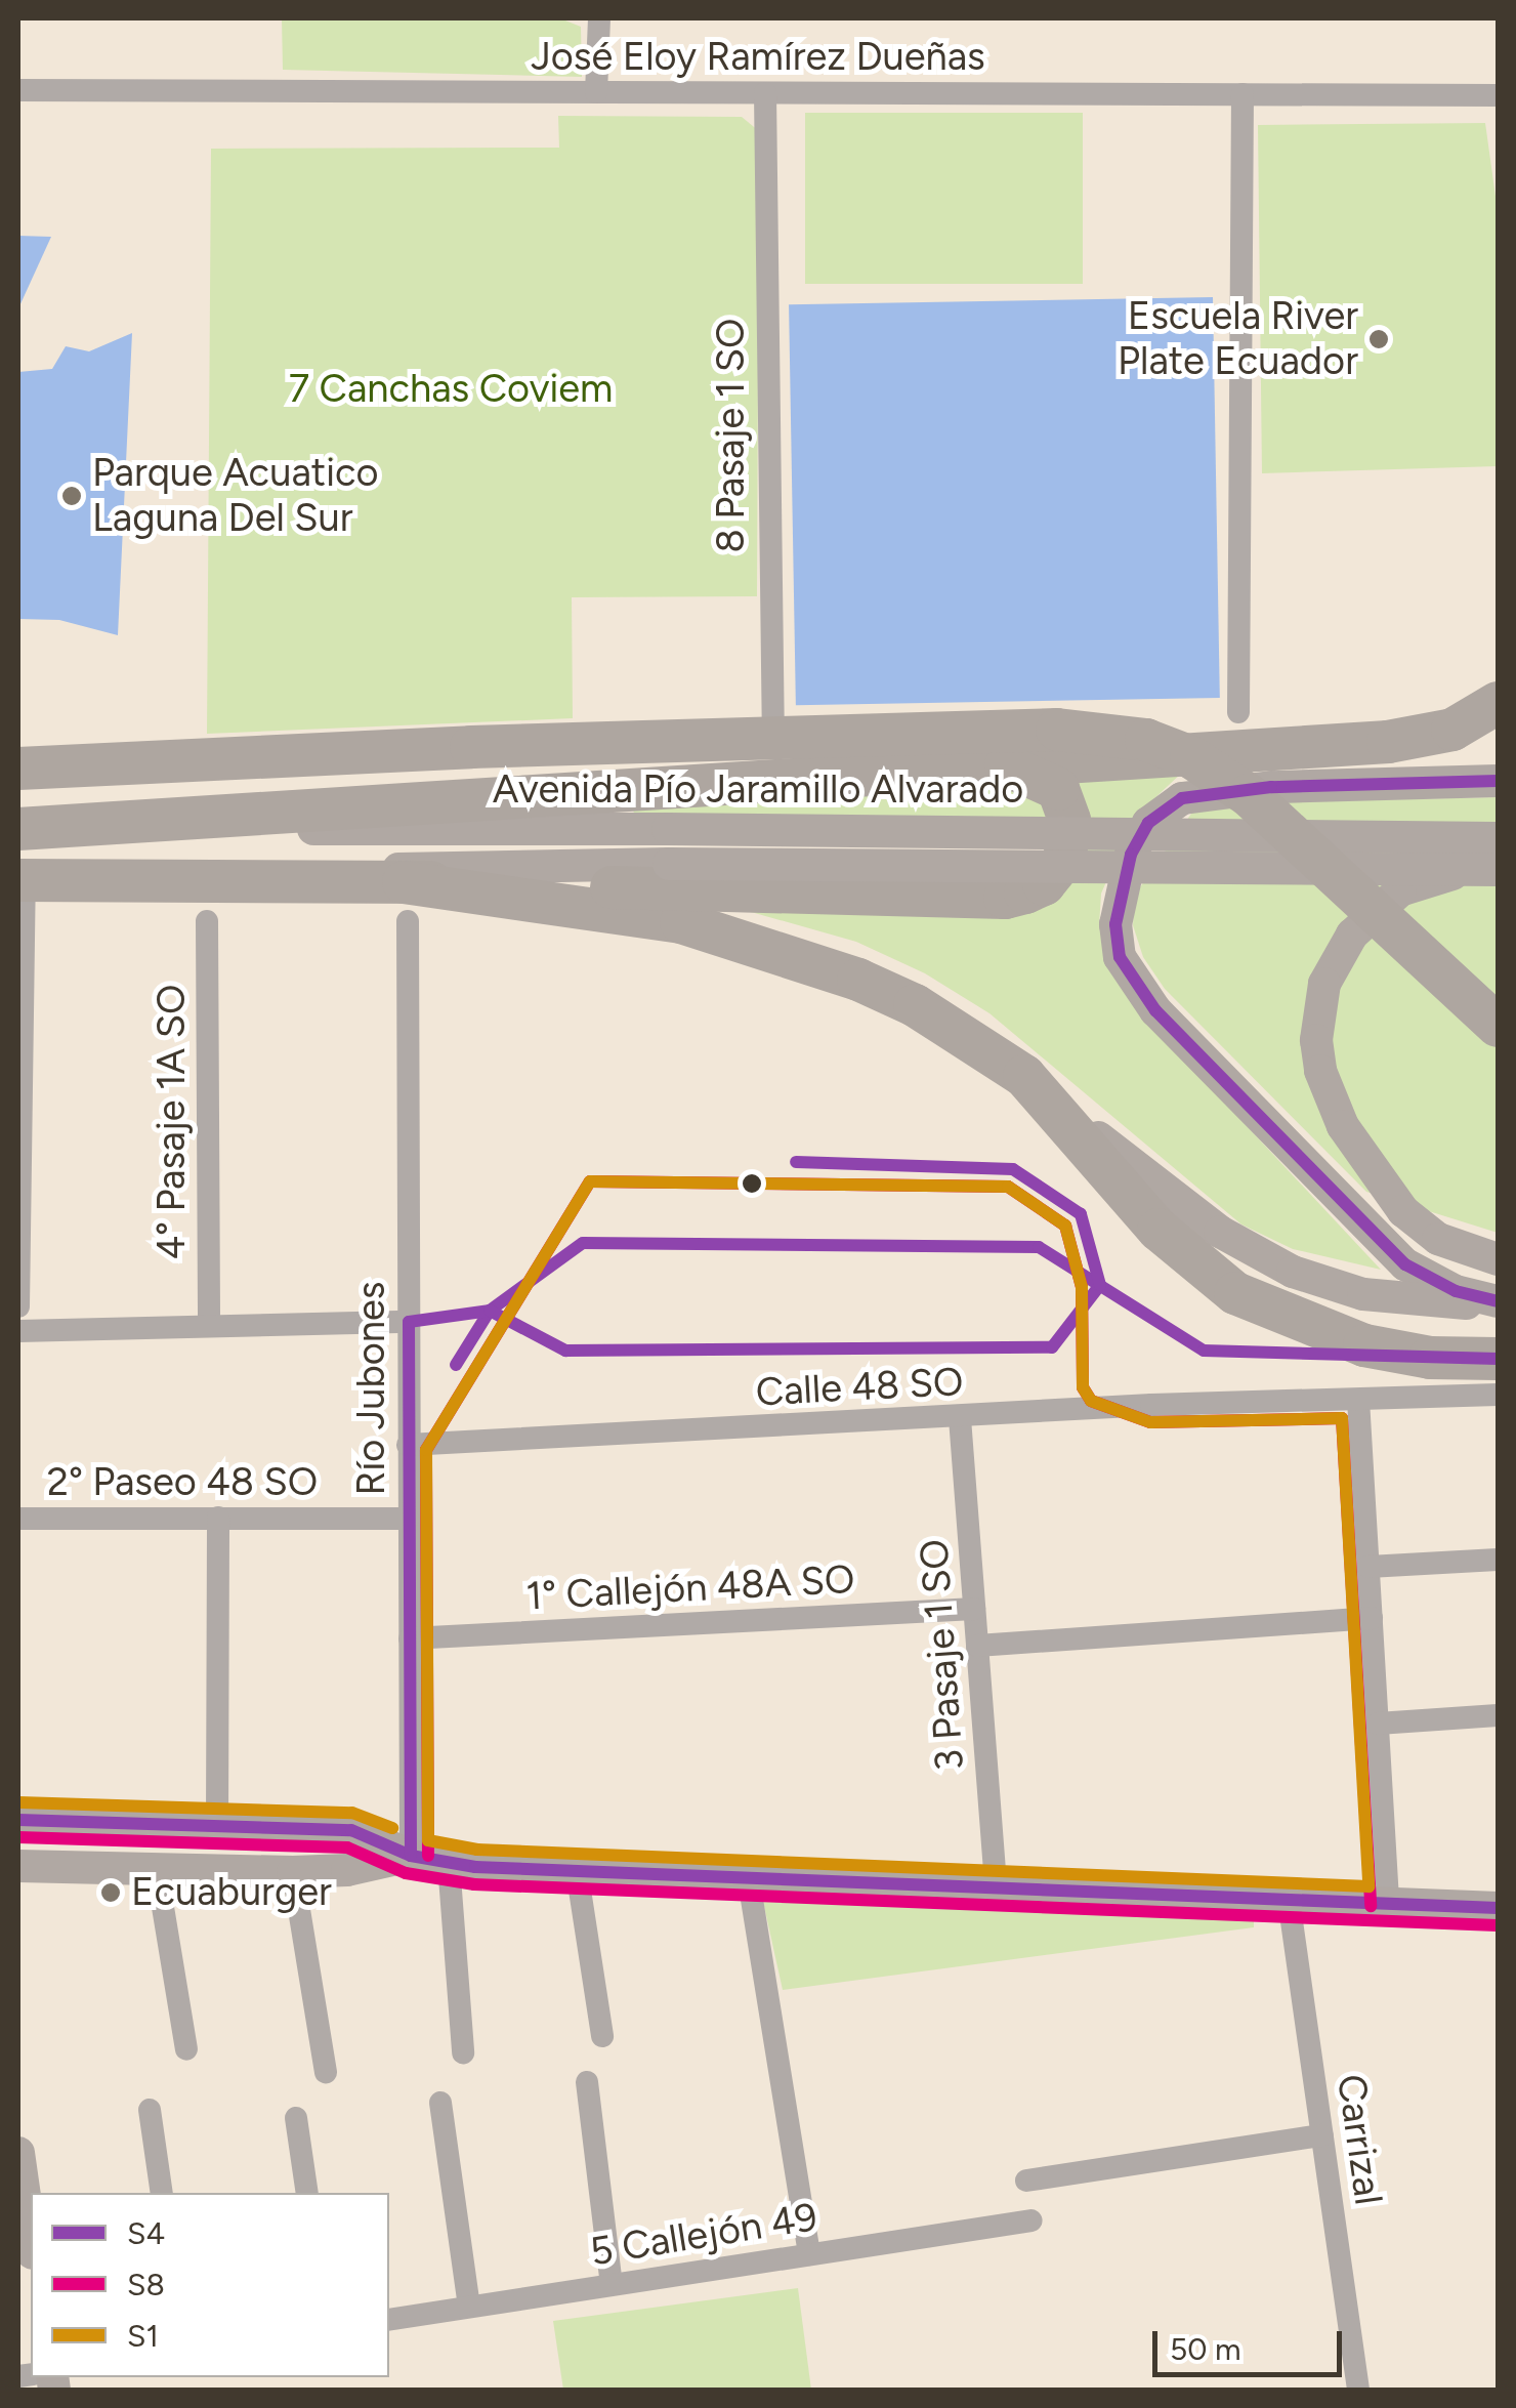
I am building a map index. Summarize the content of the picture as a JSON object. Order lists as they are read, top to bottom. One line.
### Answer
{"streets":{"main road":["Avenida Pío Jaramillo Alvarado"],"street":["José Eloy Ramírez Dueñas","8 Pasaje 1 SO","4° Pasaje 1A SO","Calle 48 SO","Río Jubones","2° Paseo 48 SO","1° Callejón 48A SO","3 Pasaje 1 SO","Carrizal","5 Callejón 49"]},"crossings":[["José Eloy Ramírez Dueñas","8 Pasaje 1 SO"],["Calle 48 SO","Río Jubones"],["Calle 48 SO","3 Pasaje 1 SO"],["Río Jubones","2° Paseo 48 SO"],["Río Jubones","1° Callejón 48A SO"],["1° Callejón 48A SO","3 Pasaje 1 SO"]],"parks":["7 Canchas Coviem"],"places":["Escuela River Plate Ecuador","Parque Acuatico Laguna Del Sur","Ecuaburger"],"lines":["transit line S4","transit line S8","transit line S1"],"legend":["S4","S8","S1"],"scale_bar":"50 m"}
